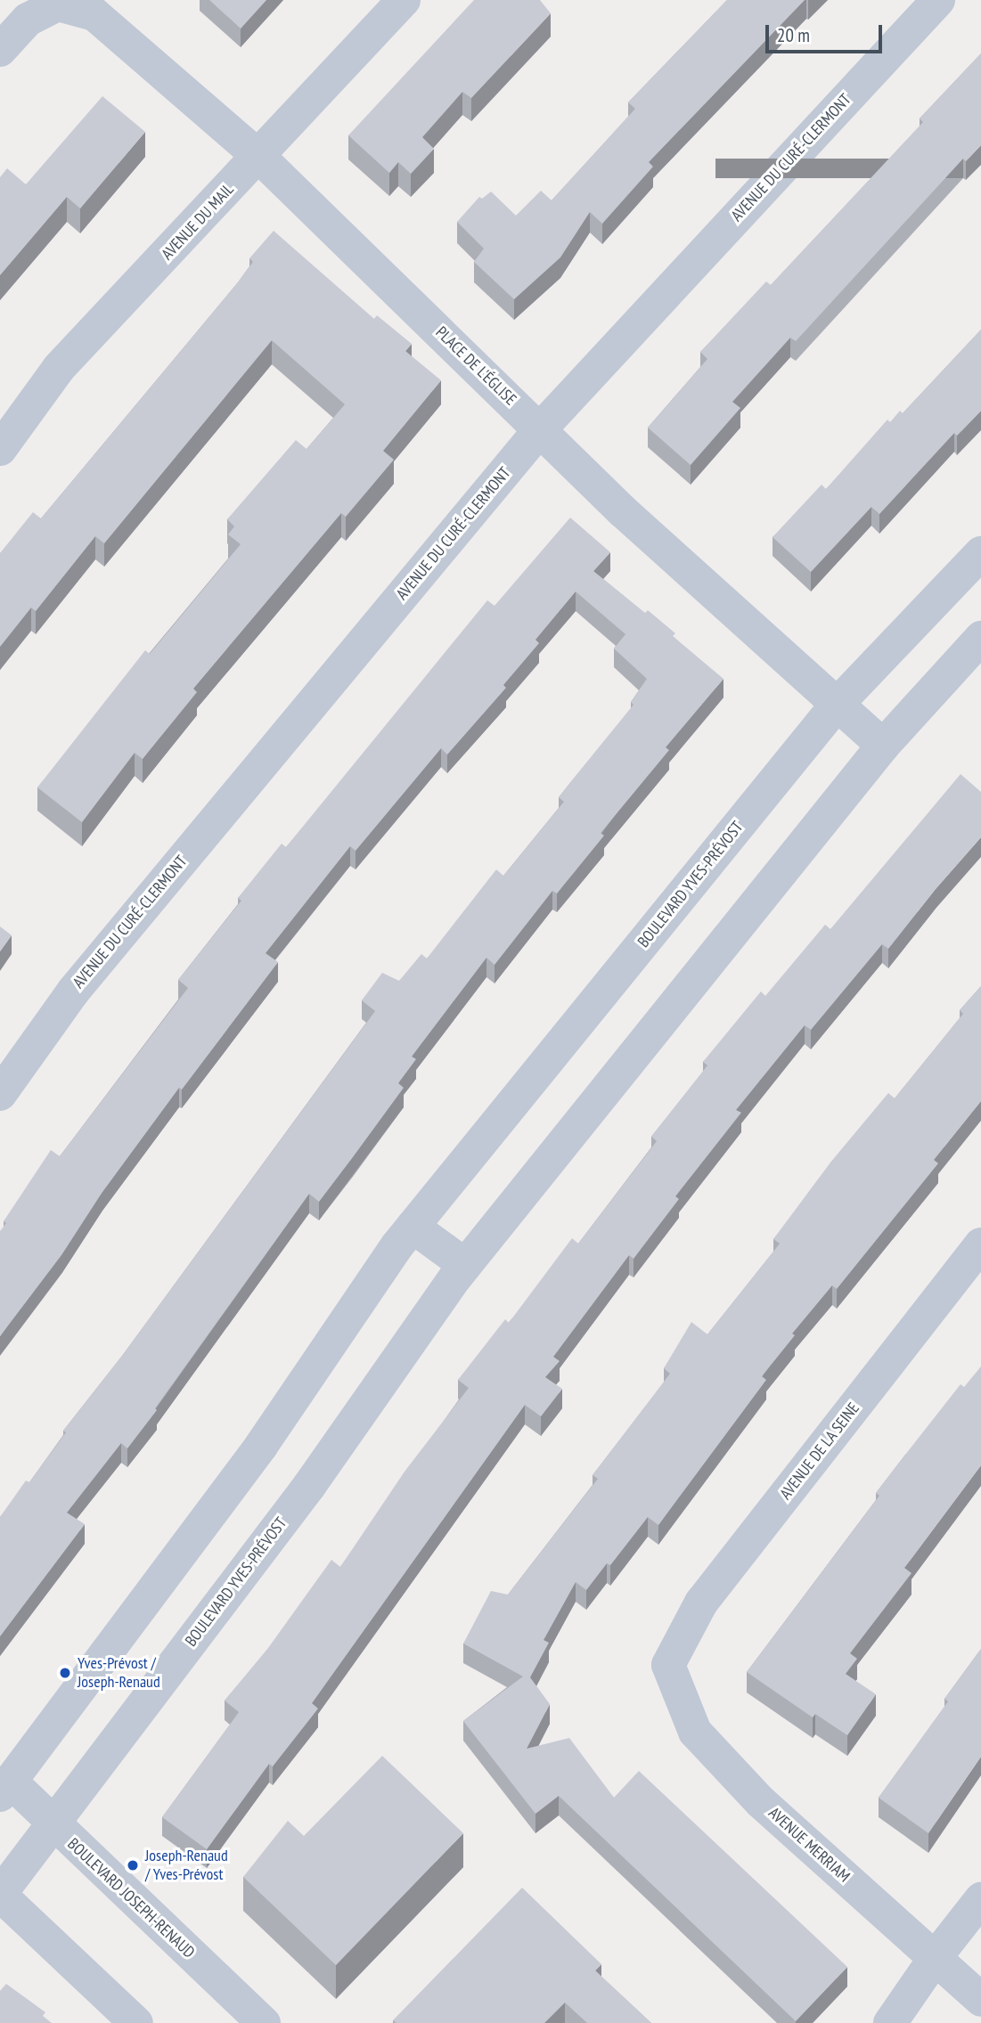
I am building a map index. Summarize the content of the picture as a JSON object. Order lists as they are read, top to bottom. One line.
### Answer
{"streets":{"street":["AVENUE DU CURÉ-CLERMONT","AVENUE DU MAIL","PLACE DE L'ÉGLISE","BOULEVARD YVES-PRÉVOST","AVENUE DE LA SEINE","AVENUE MERRIAM","BOULEVARD JOSEPH-RENAUD"]},"crossings":[["AVENUE DU CURÉ-CLERMONT","PLACE DE L'ÉGLISE"],["AVENUE DU MAIL","PLACE DE L'ÉGLISE"],["PLACE DE L'ÉGLISE","BOULEVARD YVES-PRÉVOST"],["BOULEVARD YVES-PRÉVOST","BOULEVARD JOSEPH-RENAUD"],["AVENUE DE LA SEINE","AVENUE MERRIAM"]],"places":["Yves-Prévost / Joseph-Renaud","Joseph-Renaud / Yves-Prévost"],"scale_bar":"20 m"}
